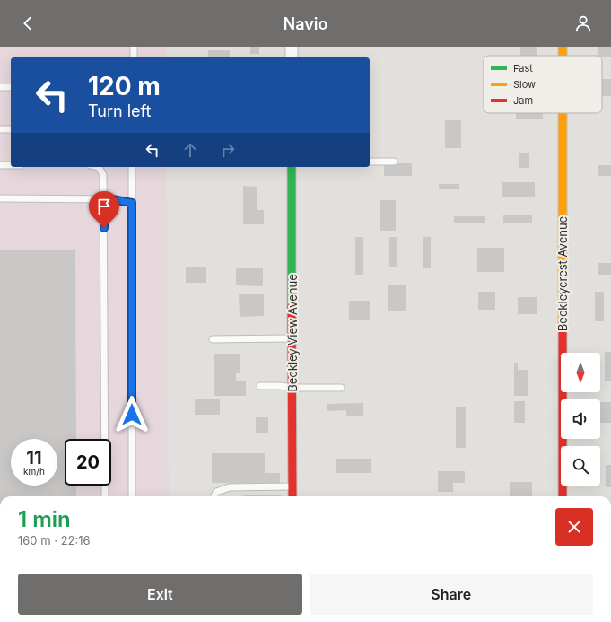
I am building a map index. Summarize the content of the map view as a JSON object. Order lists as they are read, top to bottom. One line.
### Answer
{"streets":{"street":["Beckleycrest Avenue","Beckley View Avenue"]},"legend":["Fast","Slow","Jam"],"north":"bottom","page":{"header":"Navio","turn":["120 m","Turn left"],"speed":"11 km/h","limit":"20","heading":["1 min","160 m · 22:16"],"buttons":["Exit","Share"]}}
